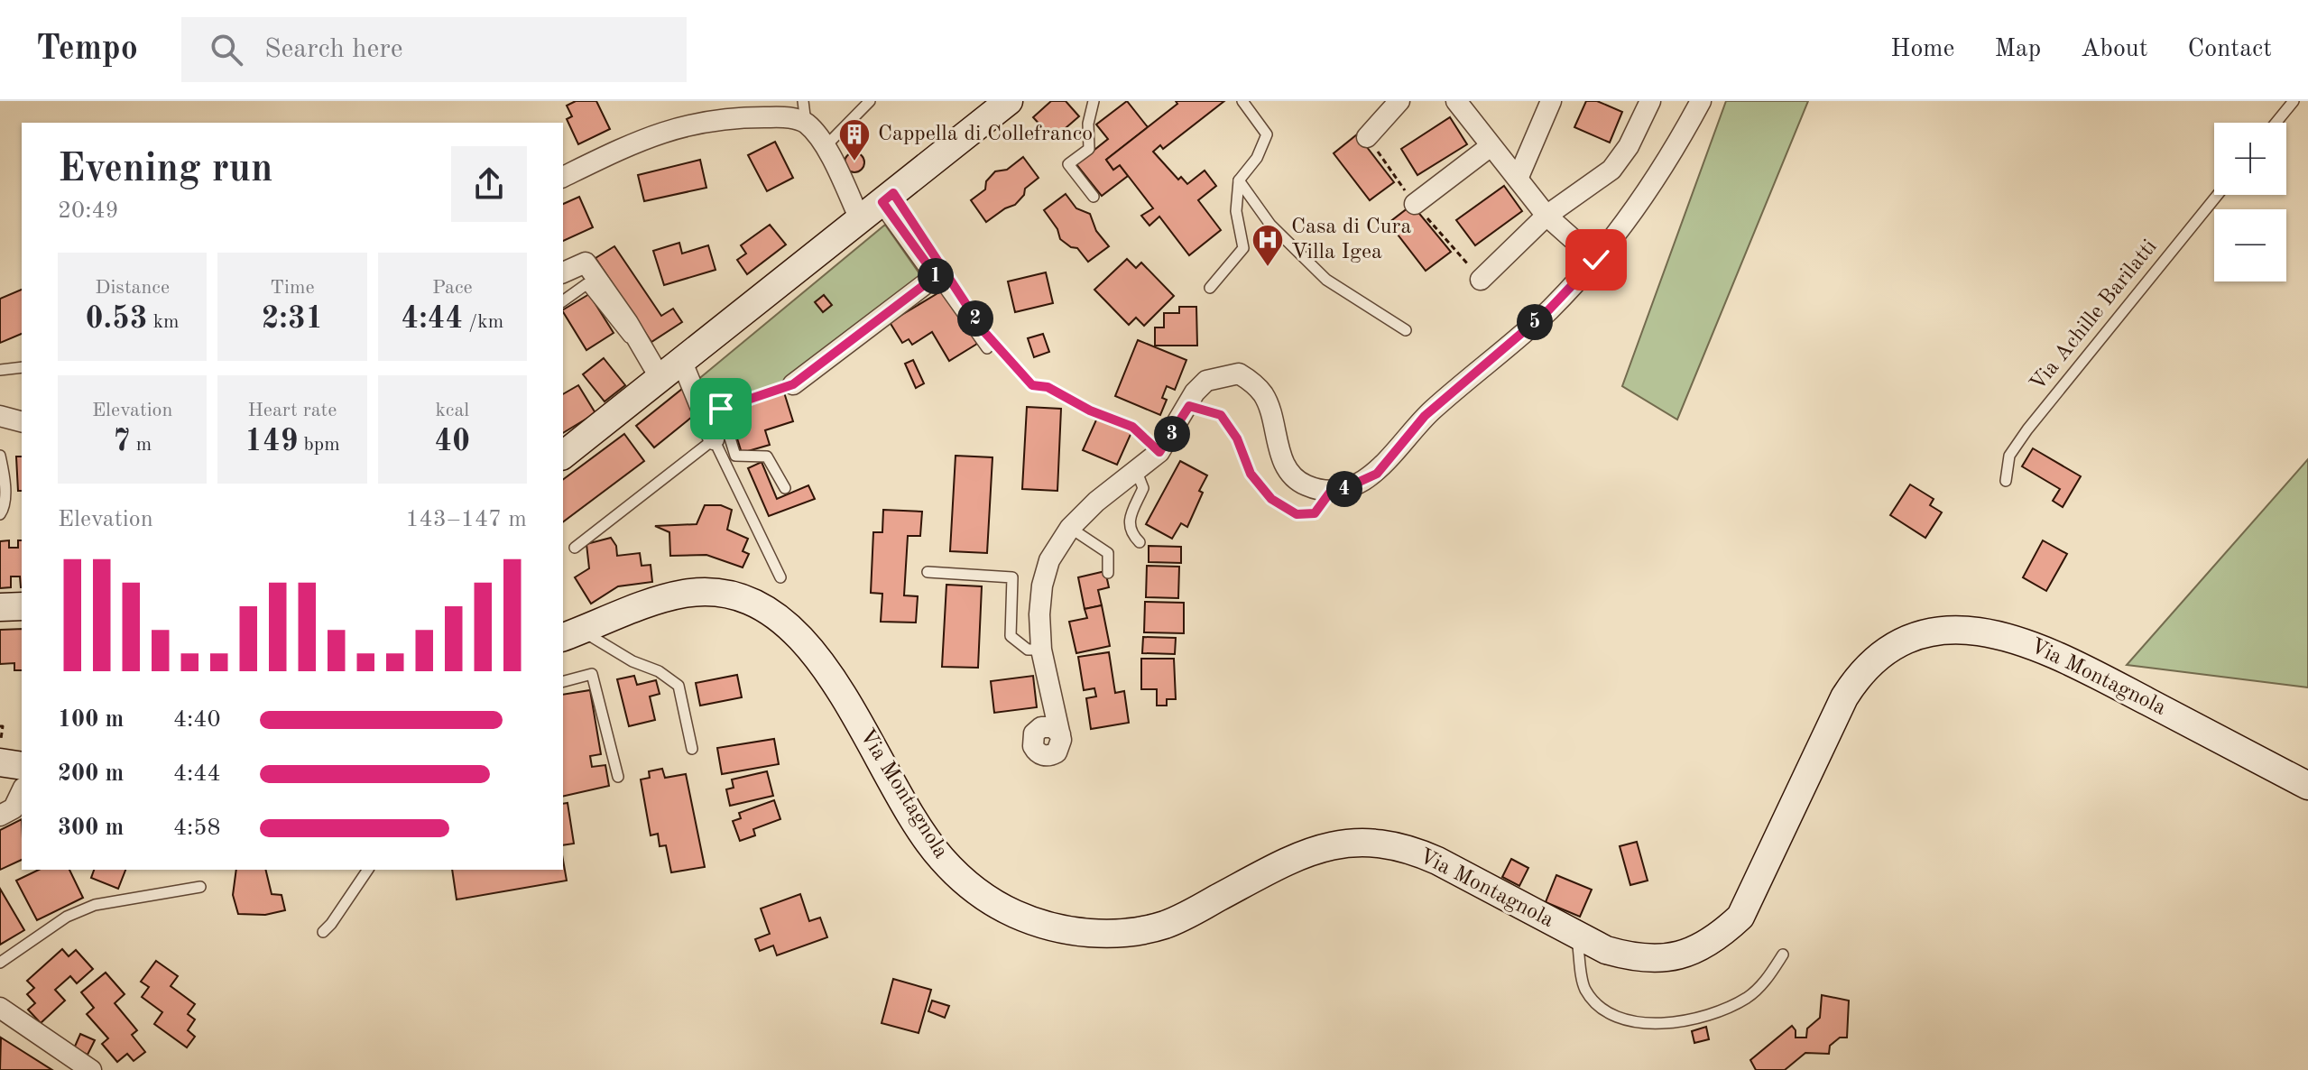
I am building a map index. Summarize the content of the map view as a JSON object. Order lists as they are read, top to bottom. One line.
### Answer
{"streets":{"main road":["Via Montagnola"],"lane":["Via Achille Barilatti"]},"places":{"building":["Cappella di Collefranco"],"hospital":["Casa di Cura Villa Igea"]},"page":{"header":"Tempo","search":"Search here","nav":["Home","Map","About","Contact"],"map_buttons":["+","−"],"heading":["Evening run","20:49"],"stats":[["Distance","0.53 km"],["Time","2:31"],["Pace","4:44 /km"],["Elevation","7 m"],["Heart rate","149 bpm"],["kcal","40"]],"pins":["1","2","5","3","4"],"chart":["Elevation","143–147 m"],"list":[{"name":"100 m","note":"4:40"},{"name":"200 m","note":"4:44"},{"name":"300 m","note":"4:58"}]}}
